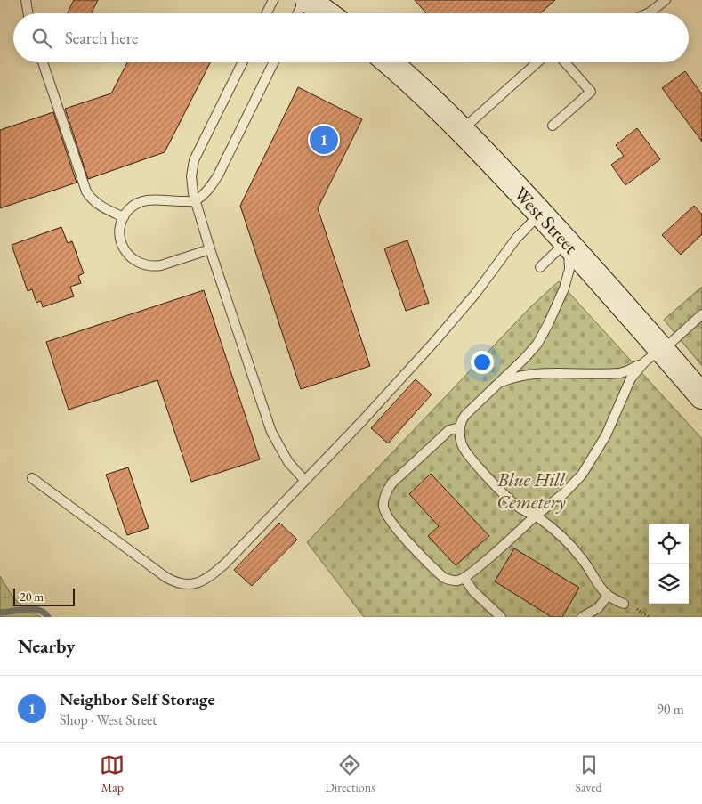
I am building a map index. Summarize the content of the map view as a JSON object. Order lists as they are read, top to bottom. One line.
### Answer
{"streets":{"main road":["West Street"]},"parks":["Blue Hill Cemetery"],"scale_bar":"20 m","page":{"search":"Search here","pins":"1","scale":"20 m","heading":"Nearby","list":[{"mark":"1","name":"Neighbor Self Storage","note":"Shop · West Street","value":"90 m"}],"nav":["Map","Directions","Saved"]}}
